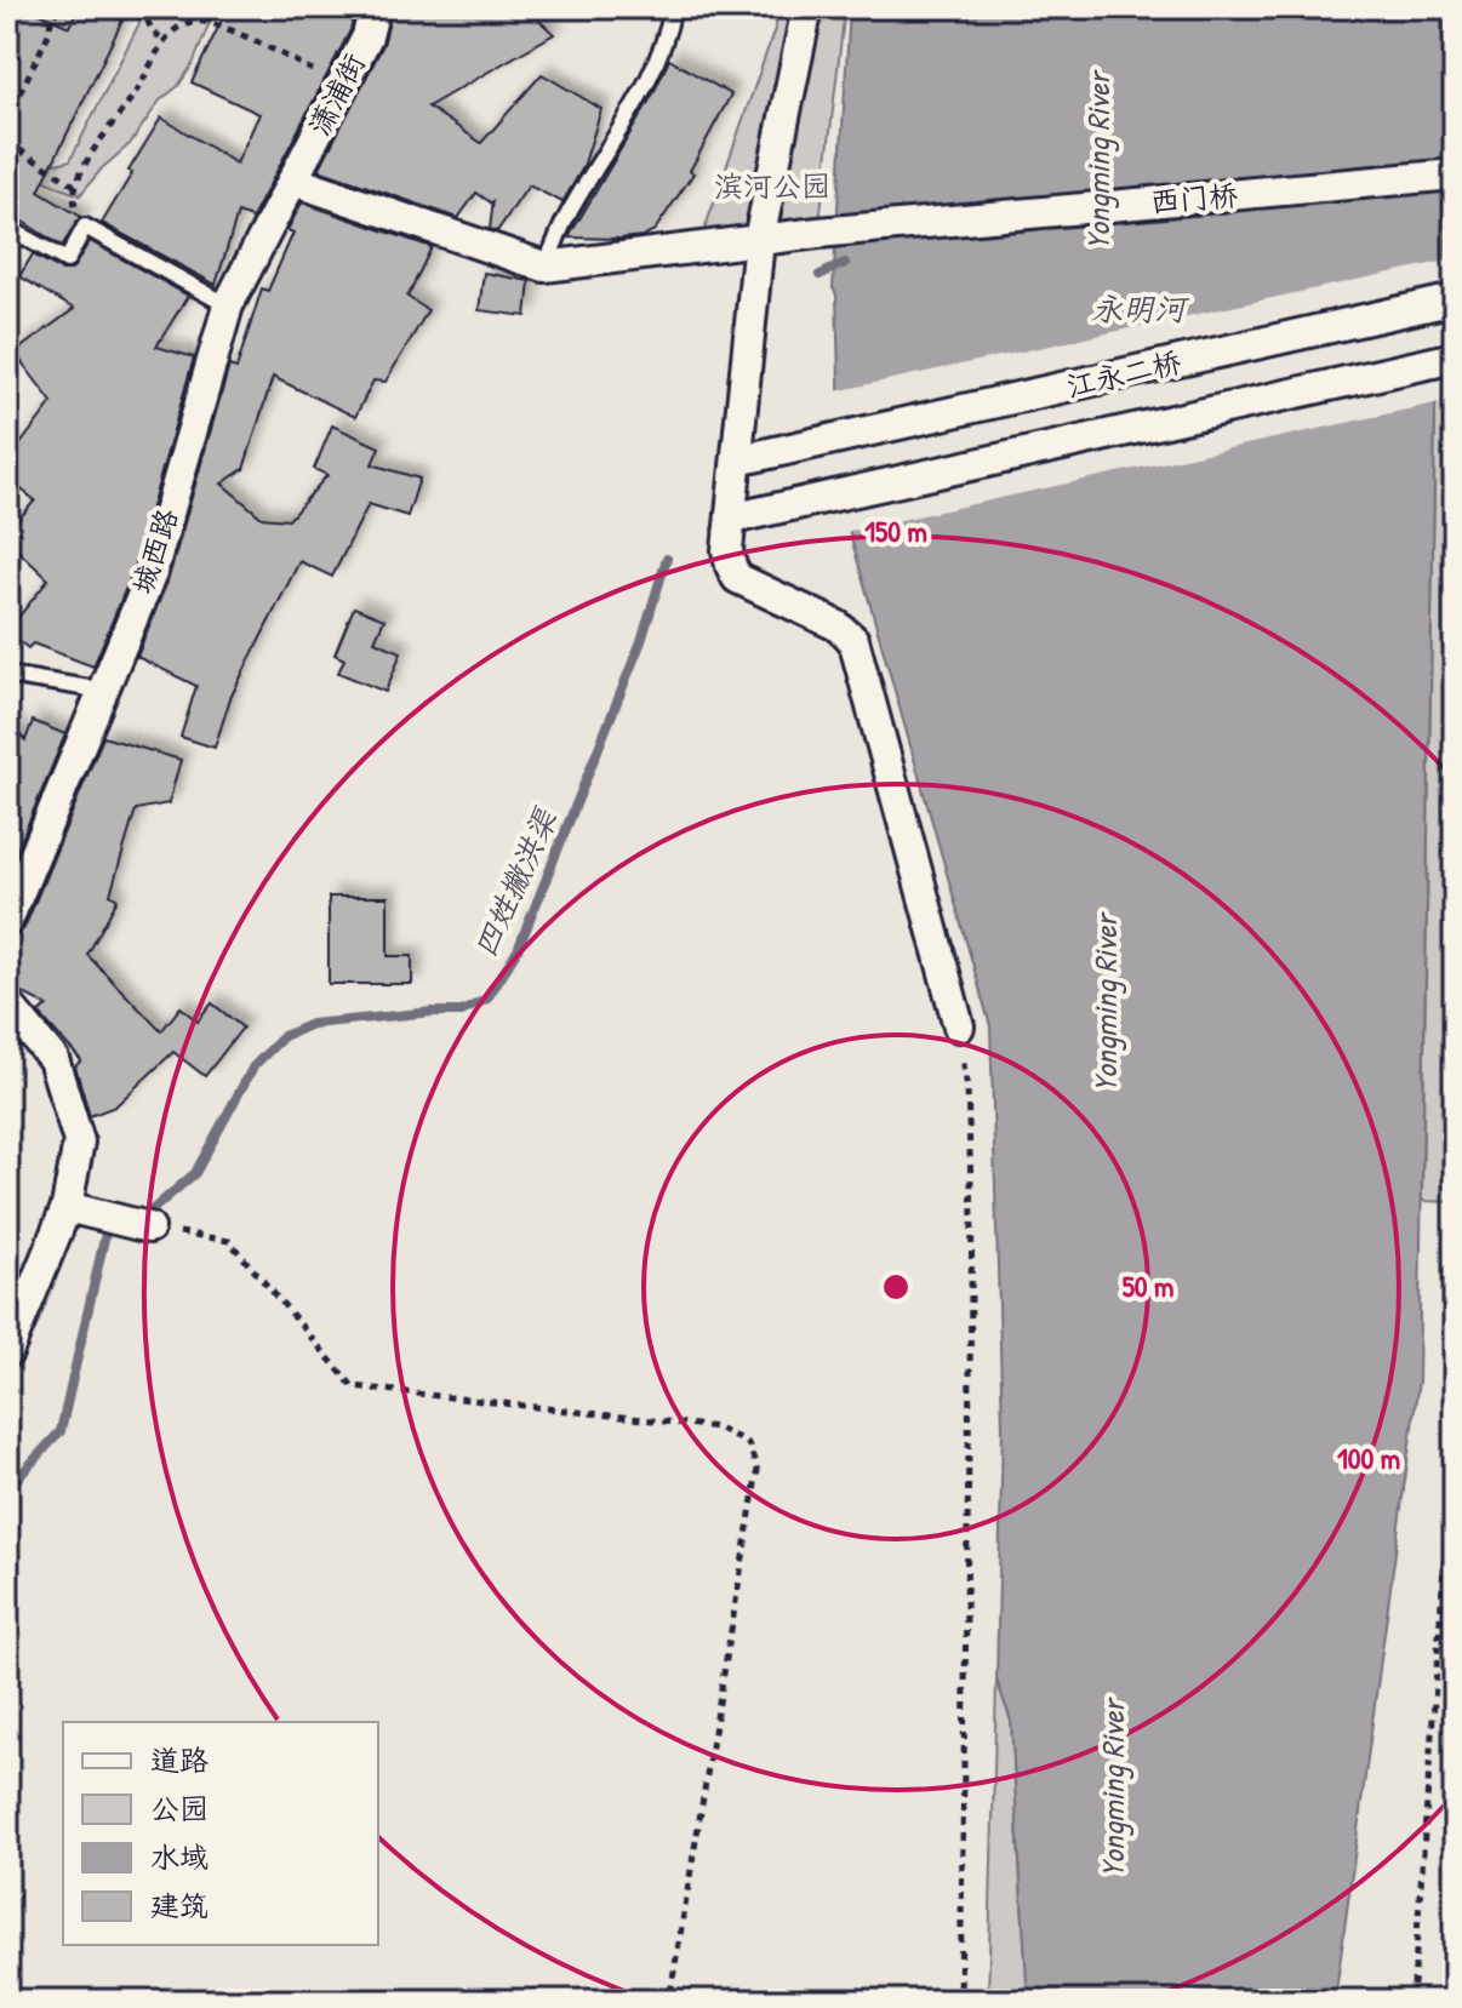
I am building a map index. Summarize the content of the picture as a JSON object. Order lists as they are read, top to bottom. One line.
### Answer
{"streets":{"street":["潇浦街","西门桥","江永二桥","城西路"]},"crossings":[["潇浦街","城西路"]],"water":["Yongming River","永明河","四姓撇洪渠"],"parks":["滨河公园"],"legend":["道路","公园","水域","建筑"],"rings":["150 m","50 m","100 m"]}
